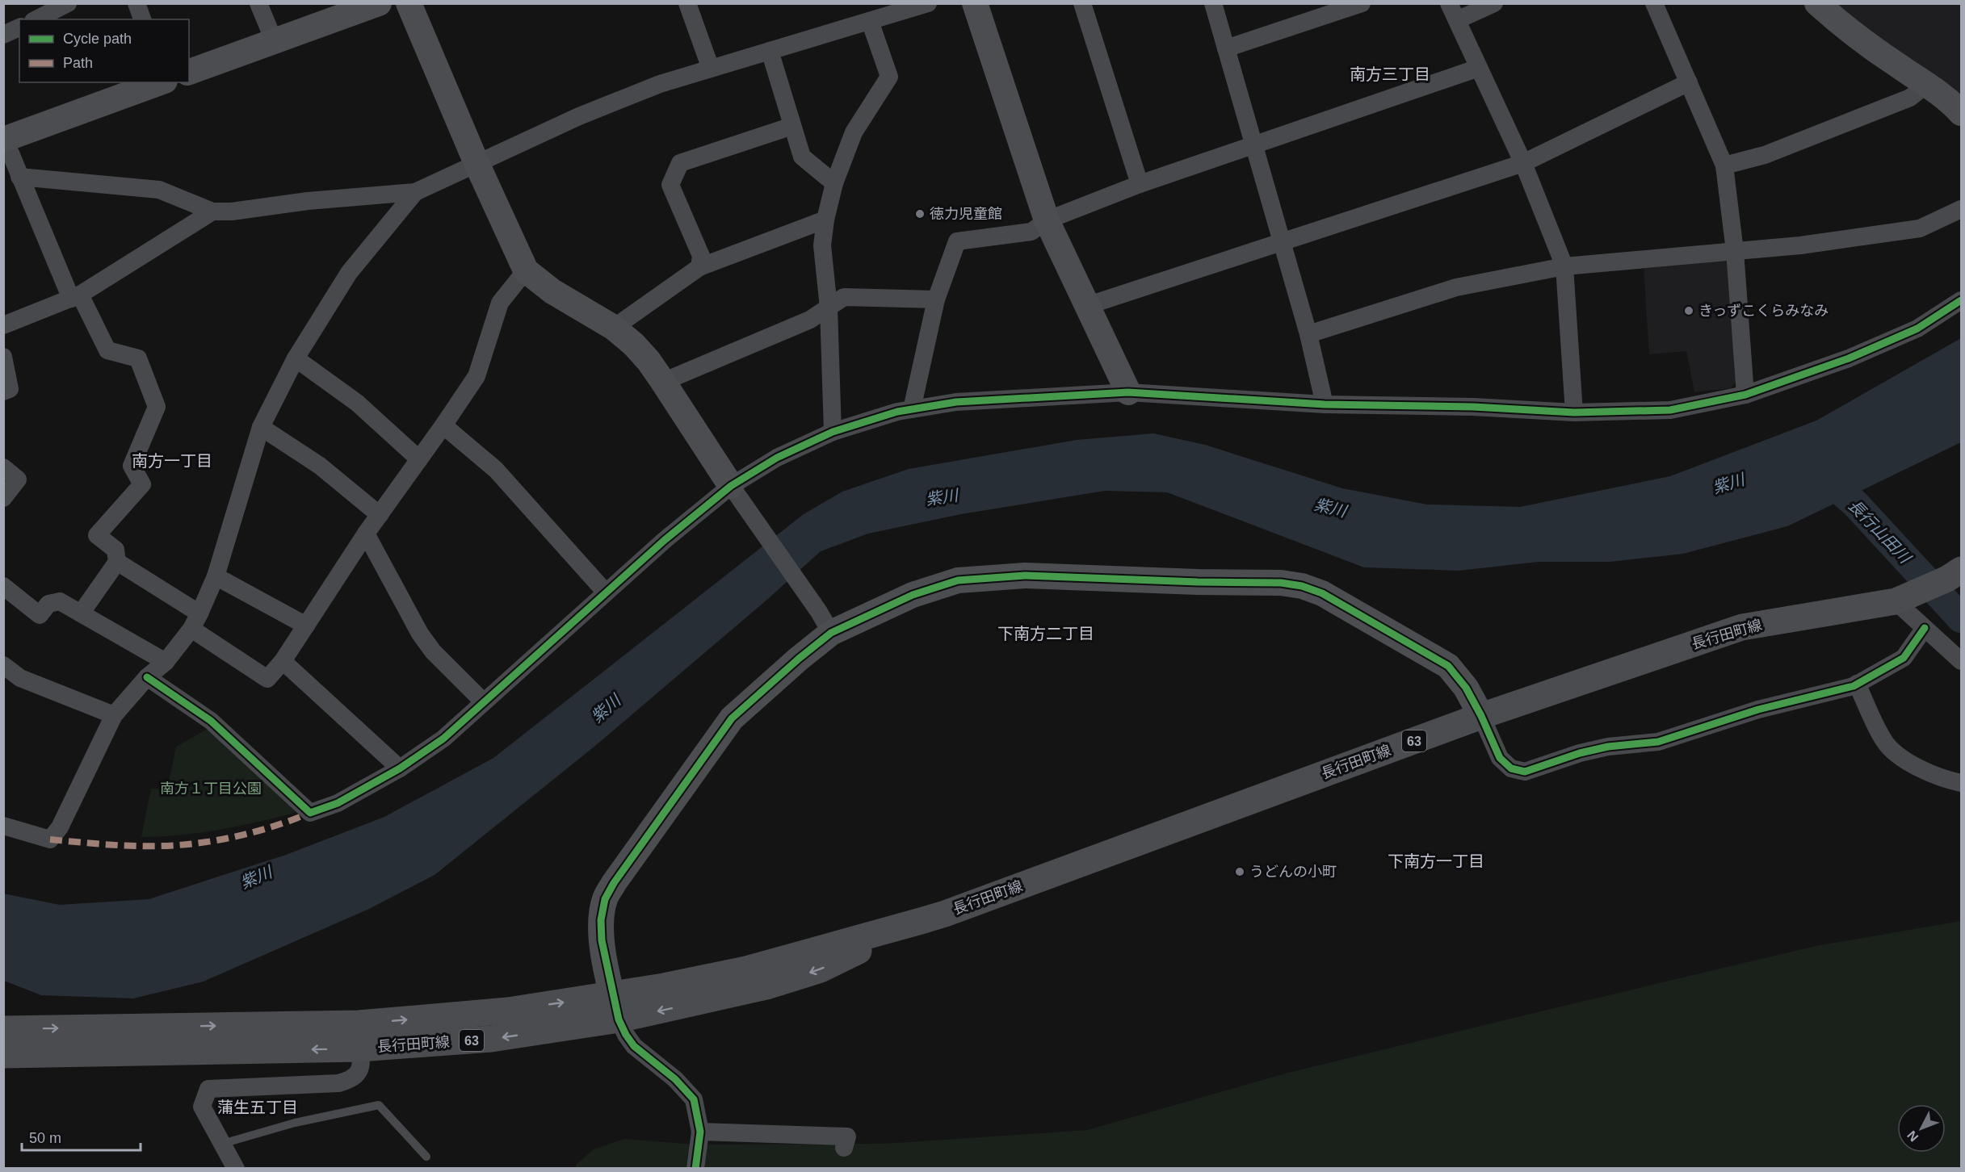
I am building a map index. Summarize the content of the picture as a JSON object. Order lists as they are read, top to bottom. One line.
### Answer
{"streets":{"main road":["長行田町線","63"]},"districts":["南方三丁目","南方一丁目","下南方二丁目","下南方一丁目","蒲生五丁目"],"water":["紫川","長行山田川"],"parks":["南方１丁目公園"],"places":["徳力児童館","きっずこくらみなみ","うどんの小町"],"legend":["Cycle path","Path"],"scale_bar":"50 m","north":"bottom left"}
